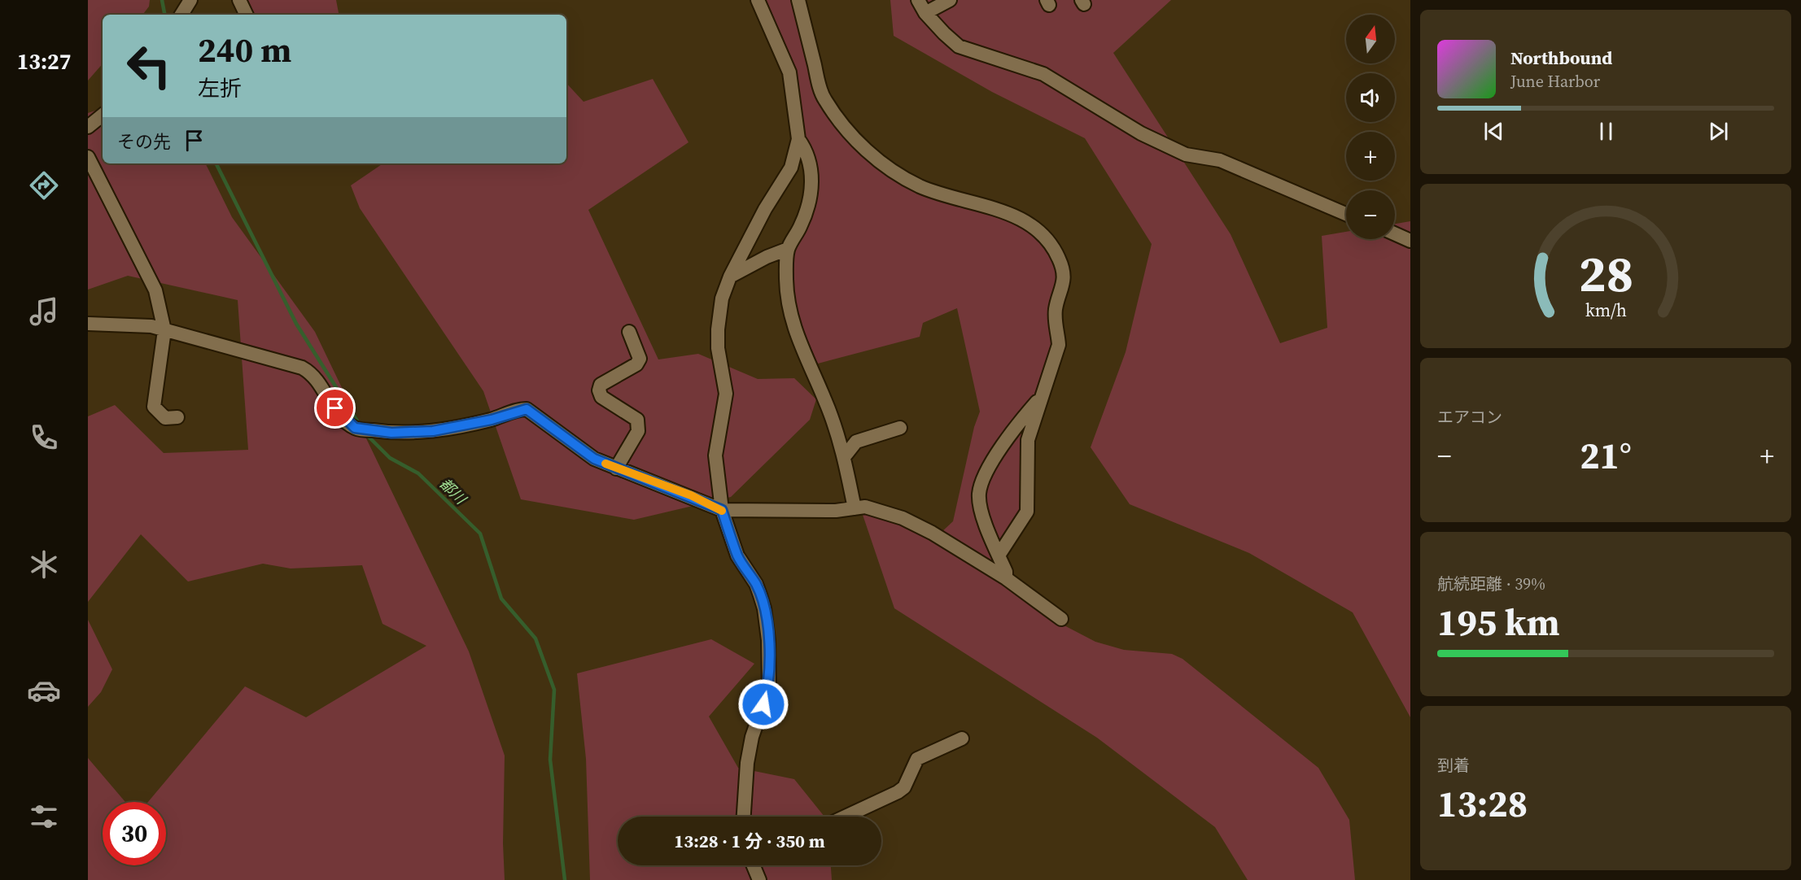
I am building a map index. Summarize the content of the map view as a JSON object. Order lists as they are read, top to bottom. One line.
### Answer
{"water":["都川"],"north":"top","page":{"tabs":"13:27","map_buttons":["+","−"],"turn":["240 m","左折"],"song":["Northbound","June Harbor"],"then":"その先","tile":["エアコン",["航続距離 · 39%","195 km"],["到着","13:28"]],"heat":["−","21°","+"],"limit":"30","trip":"13:28 · 1 分 · 350 m","gauge":["28","km/h"]}}
